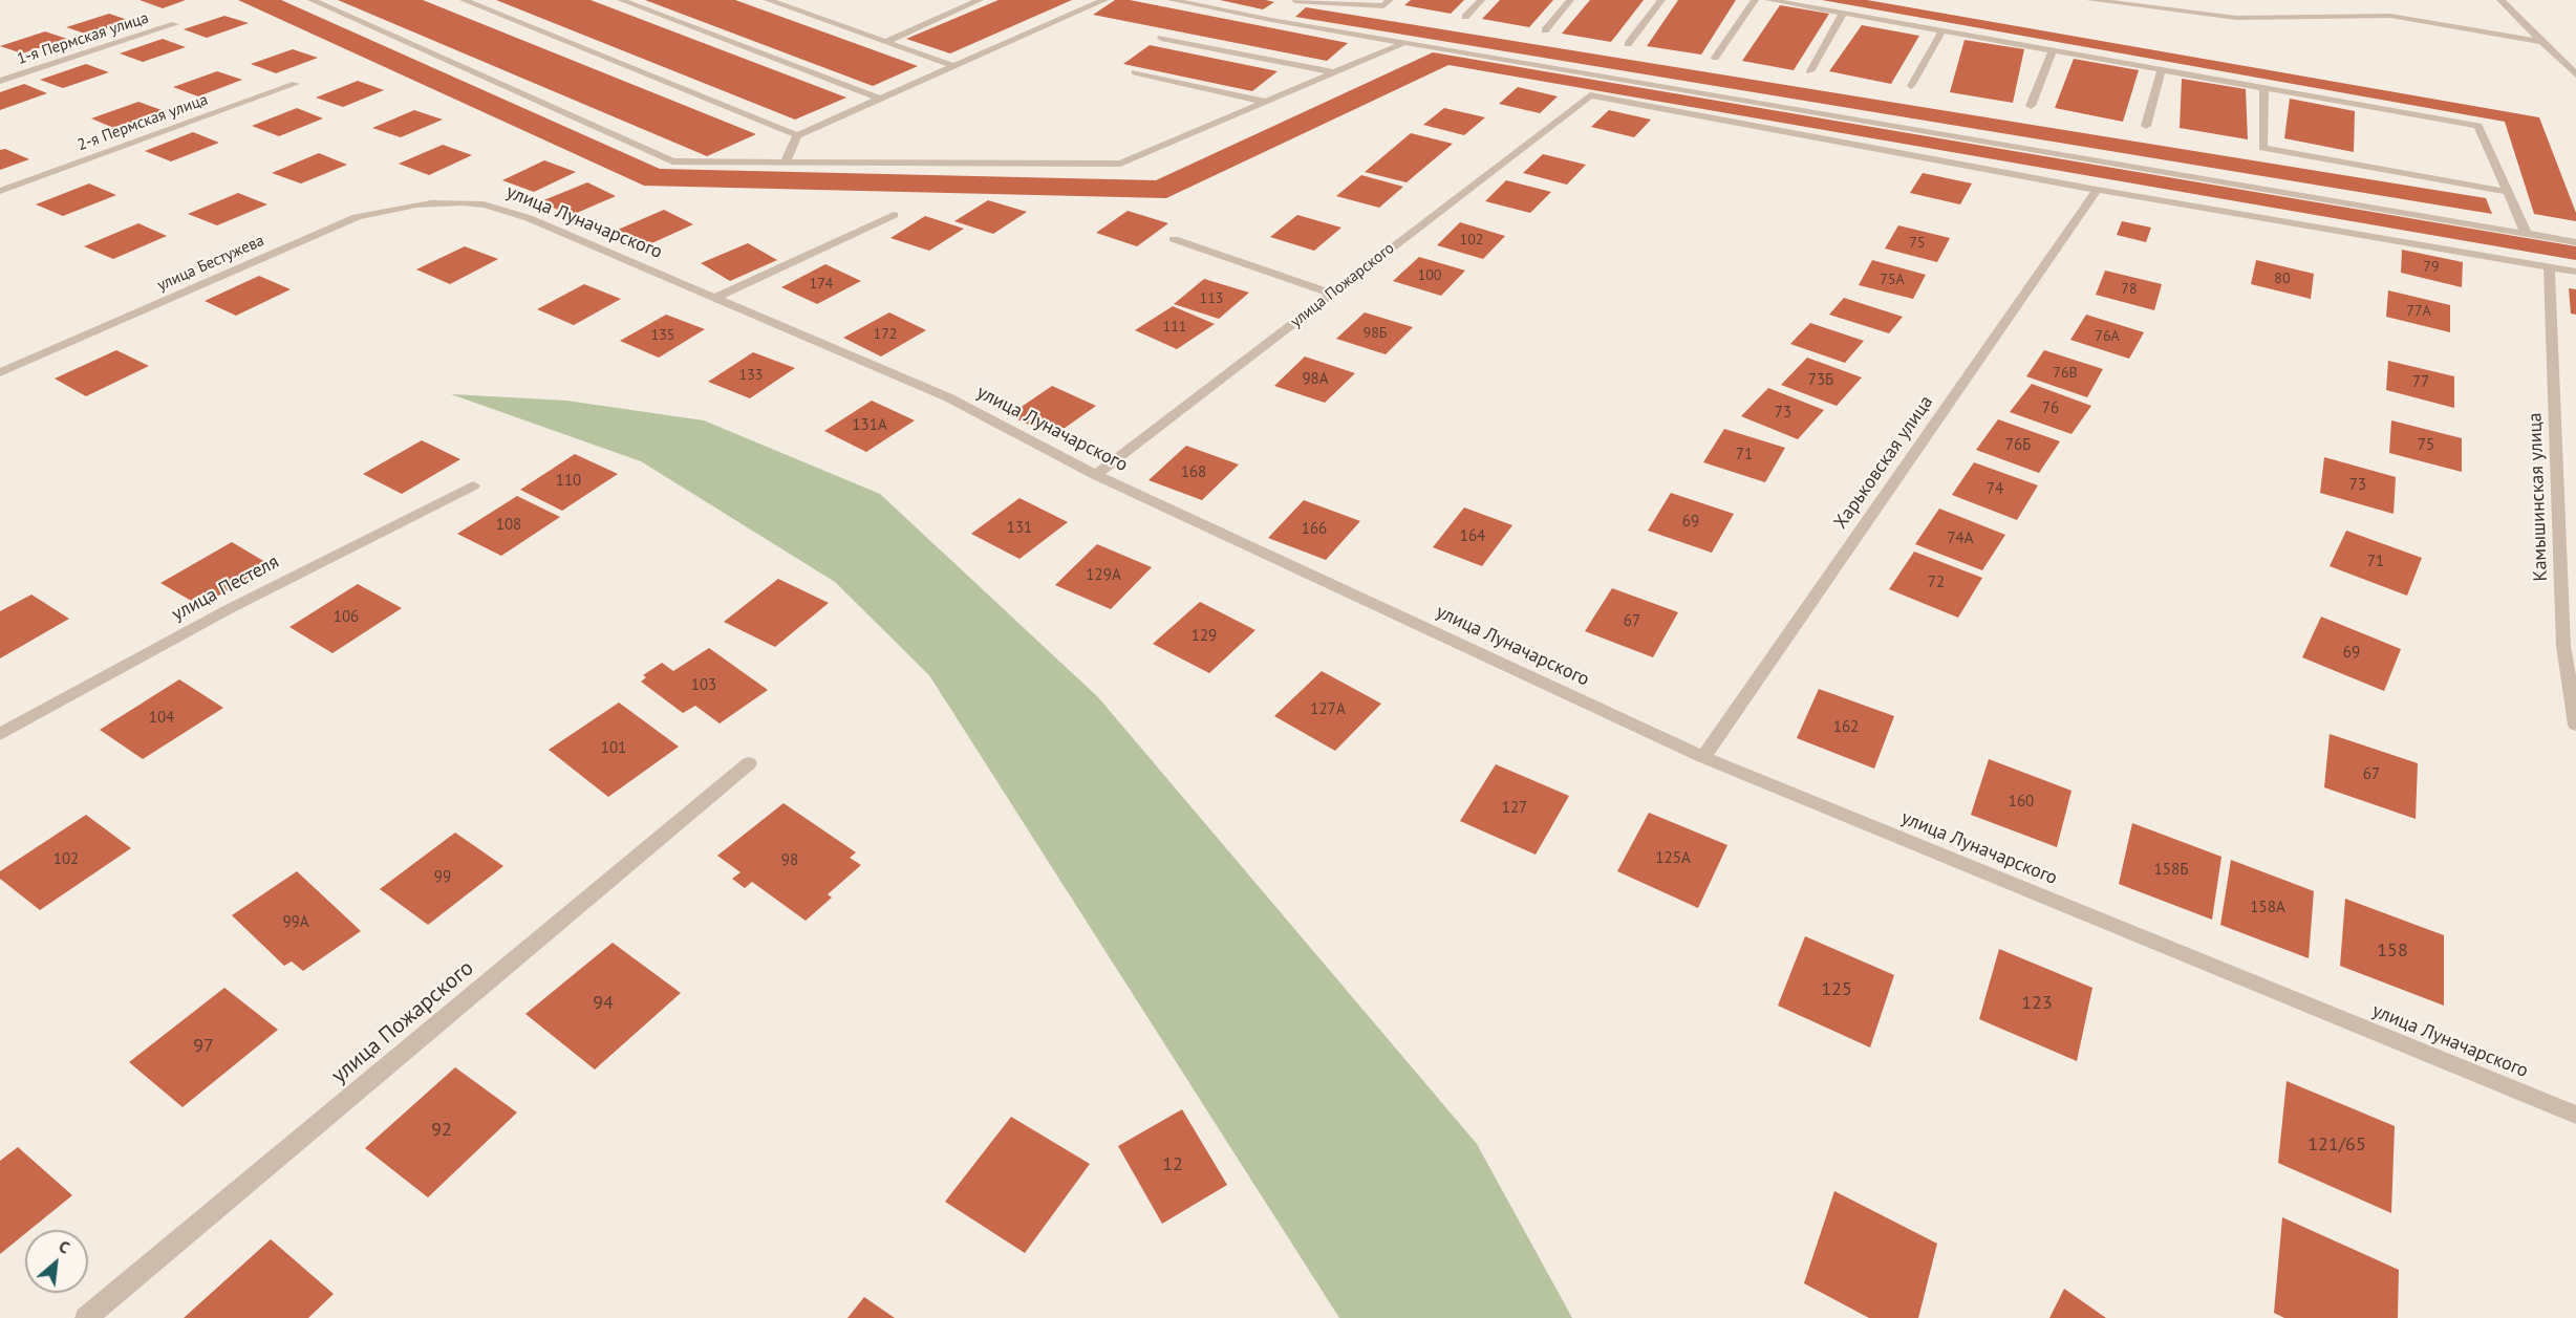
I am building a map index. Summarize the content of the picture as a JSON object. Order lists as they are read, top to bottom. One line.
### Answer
{"streets":{"street":["1-я Пермская улица","2-я Пермская улица","улица Луначарского","улица Бестужева","улица Пожарского","Харьковская улица","Камышинская улица","улица Пестеля"]},"crossings":[["улица Луначарского","улица Бестужева"],["улица Луначарского","улица Пожарского"],["улица Луначарского","Харьковская улица"],["улица Пожарского","Харьковская улица"]],"house_numbers":["102","75","79","100","80","75А","174","78","113","77А","111","98Б","172","135","76А","76В","133","98А","73Б","77","76","73","131А","76Б","75","71","168","110","73","74","69","108","131","166","164","74А","71","129А","72","106","67","129","69","103","127А","104","162","101","67","160","127","125А","102","98","158Б","99","158А","99А","158","125","94","123","97","92","121/65","12"],"north":"top right"}
